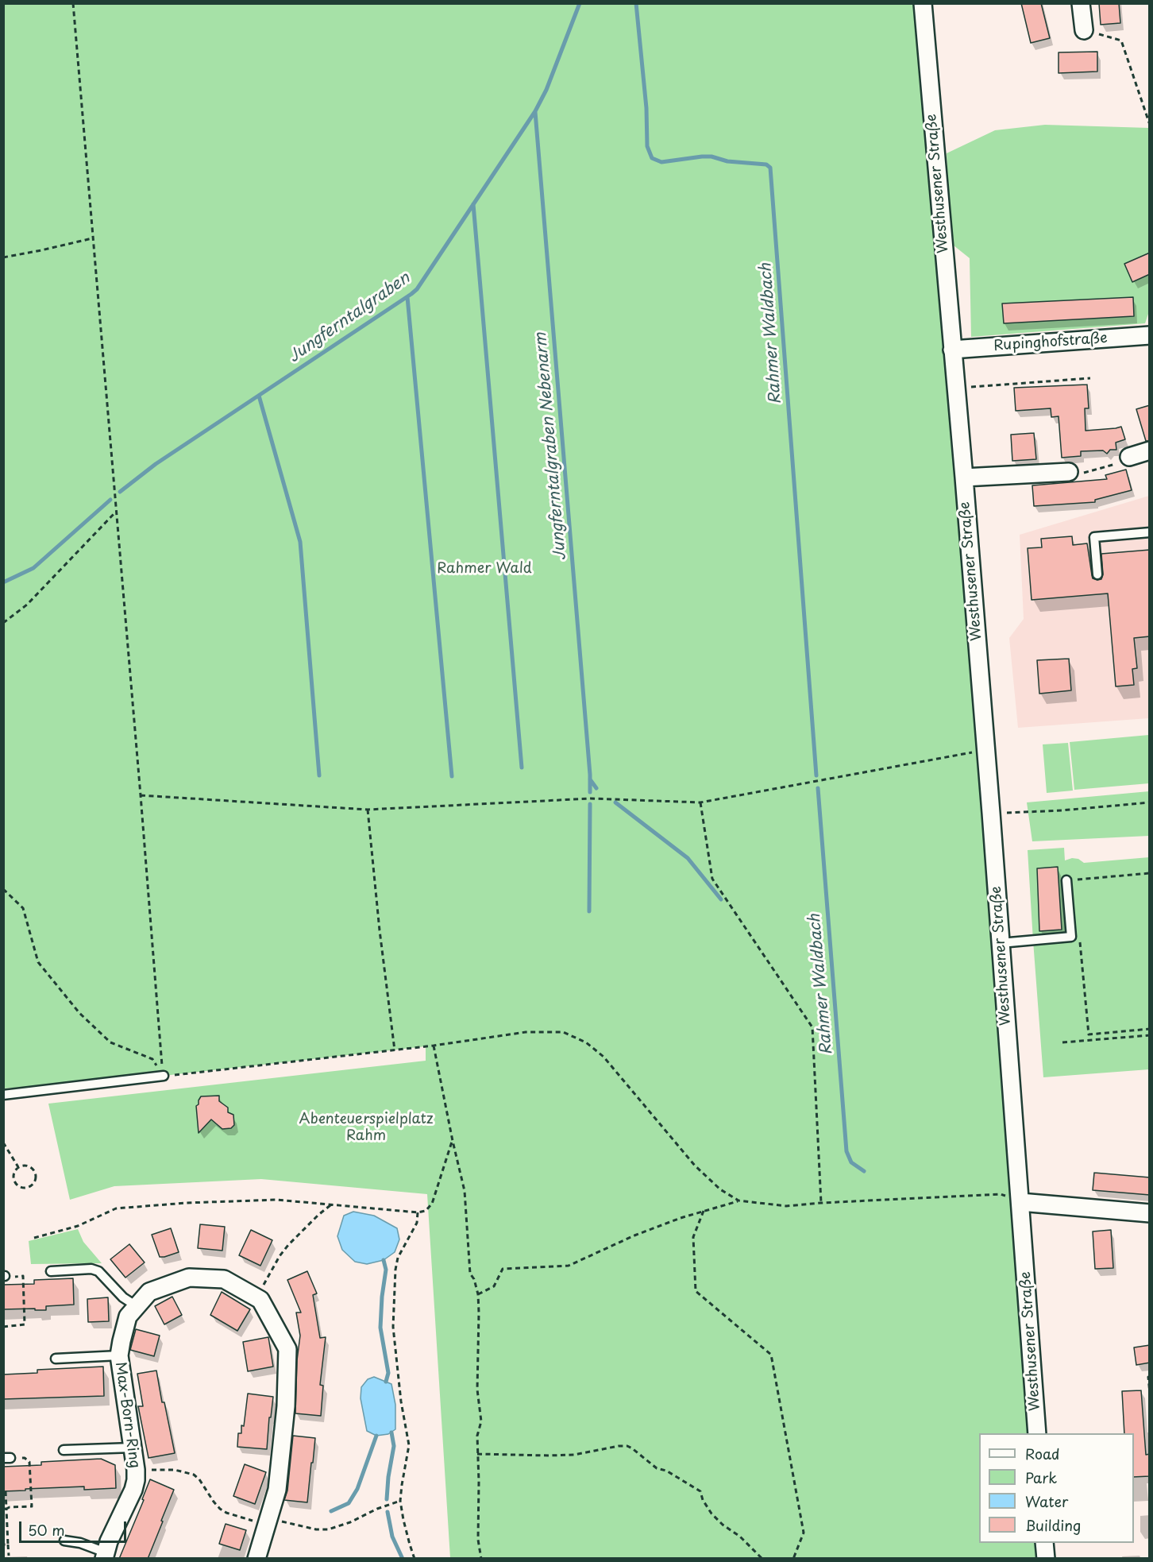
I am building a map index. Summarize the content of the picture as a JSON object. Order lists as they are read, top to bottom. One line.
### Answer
{"streets":{"street":["Westhusener Straße","Rupinghofstraße","Max-Born-Ring"]},"crossings":[["Westhusener Straße","Rupinghofstraße"]],"water":["Jungferntalgraben","Rahmer Waldbach","Jungferntalgraben Nebenarm"],"parks":["Rahmer Wald","Abenteuerspielplatz Rahm"],"legend":["Road","Park","Water","Building"],"scale_bar":"50 m"}
